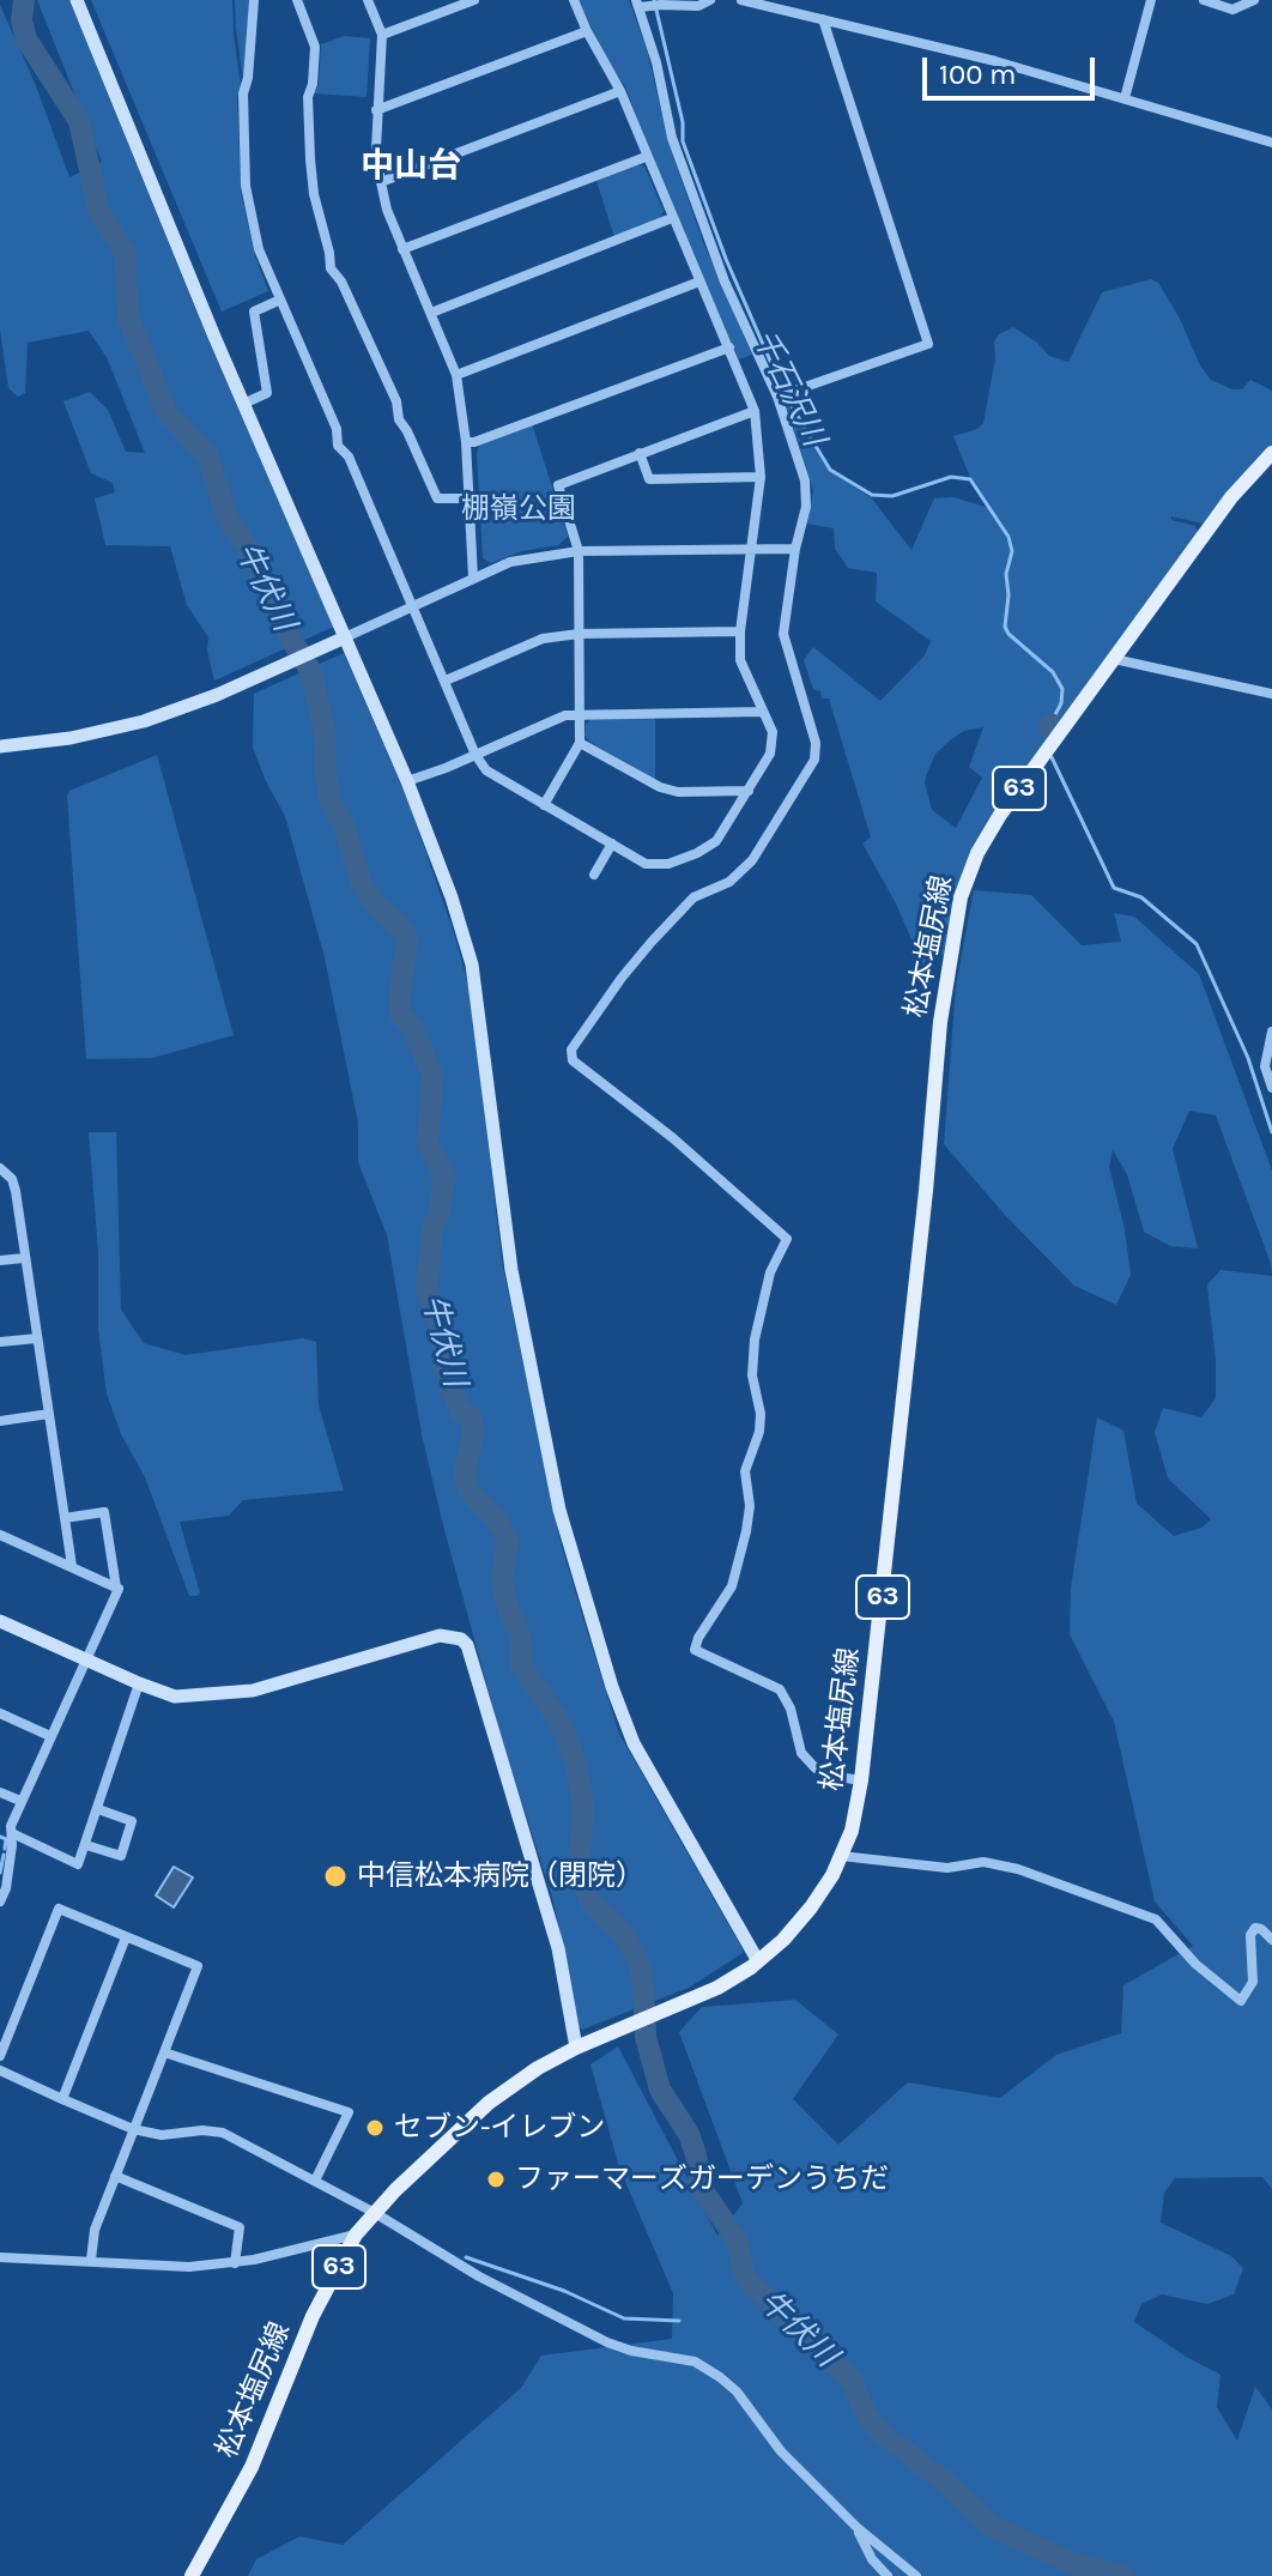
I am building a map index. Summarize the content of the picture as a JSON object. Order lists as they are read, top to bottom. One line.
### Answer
{"streets":{"main road":["63","松本塩尻線"]},"districts":["中山台"],"water":["千石沢川","牛伏川"],"parks":["棚嶺公園"],"places":["中信松本病院（閉院）","セブン-イレブン","ファーマーズガーデンうちだ"],"scale_bar":"100 m"}
